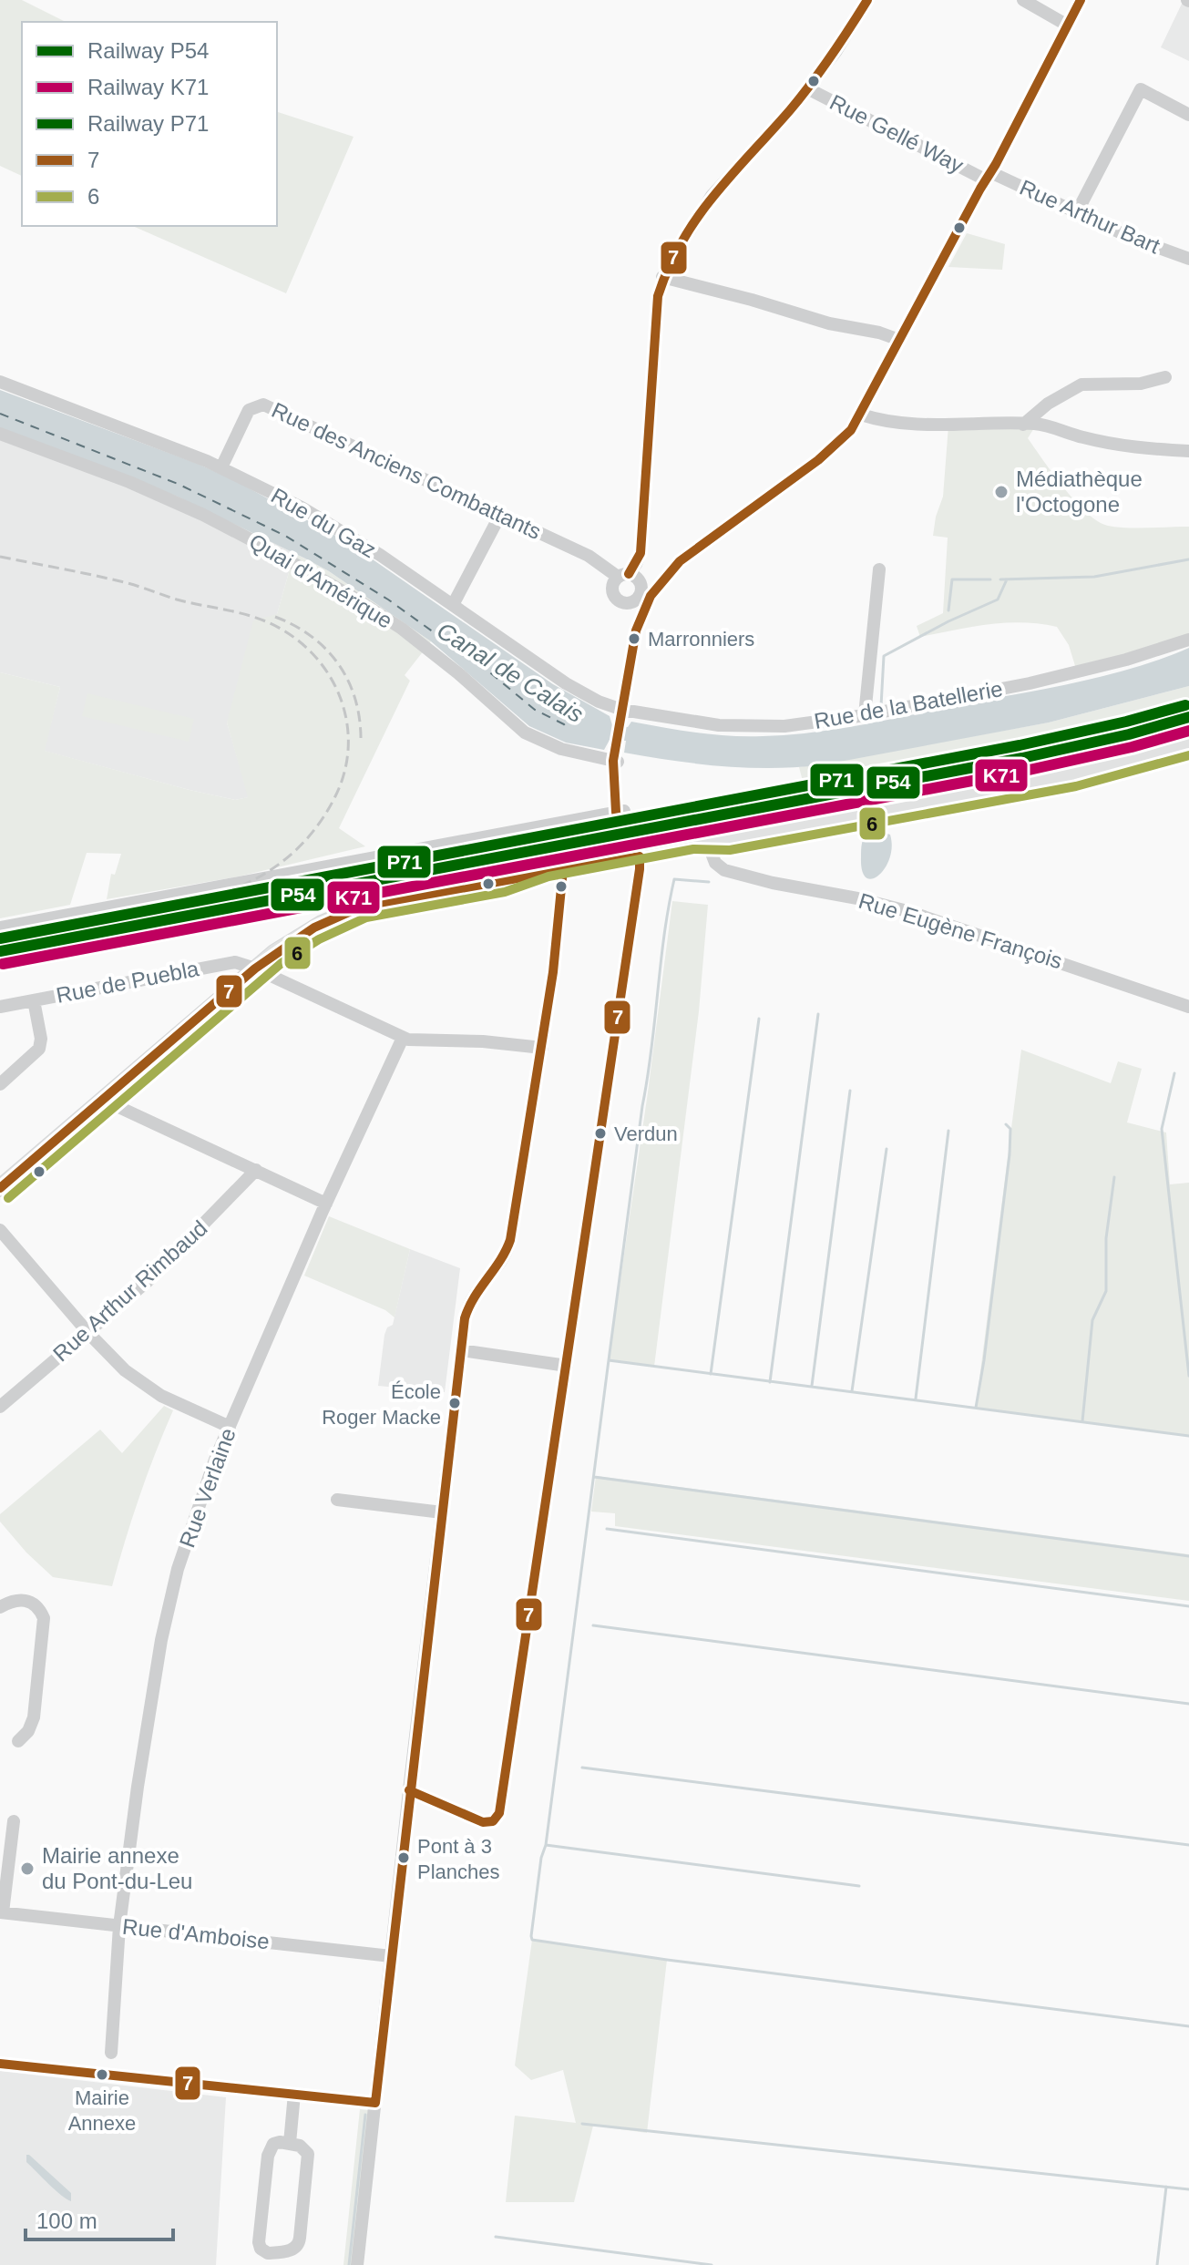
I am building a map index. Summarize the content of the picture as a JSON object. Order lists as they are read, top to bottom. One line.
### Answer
{"streets":{"street":["Rue Gellé Way","Rue Arthur Bart","Rue des Anciens Combattants","Rue du Gaz","Quai d'Amérique","Rue de la Batellerie","Rue Eugène François","Rue de Puebla","Rue Arthur Rimbaud","Rue Verlaine","Rue d'Amboise"]},"crossings":[["Rue Gellé Way","Rue Arthur Bart"],["Rue des Anciens Combattants","Rue du Gaz"],["Rue du Gaz","Rue de la Batellerie"],["Rue de Puebla","Rue Verlaine"],["Rue Verlaine","Rue d'Amboise"]],"water":["Canal de Calais"],"places":["Médiathèque l'Octogone","Marronniers","Verdun","École Roger Macke","Pont à 3 Planches","Mairie annexe du Pont-du-Leu","Mairie Annexe"],"lines":["transit line 7","rail line P71","rail line P54","rail line K71","transit line 6"],"legend":["Railway P54","Railway K71","Railway P71","7","6"],"scale_bar":"100 m"}
